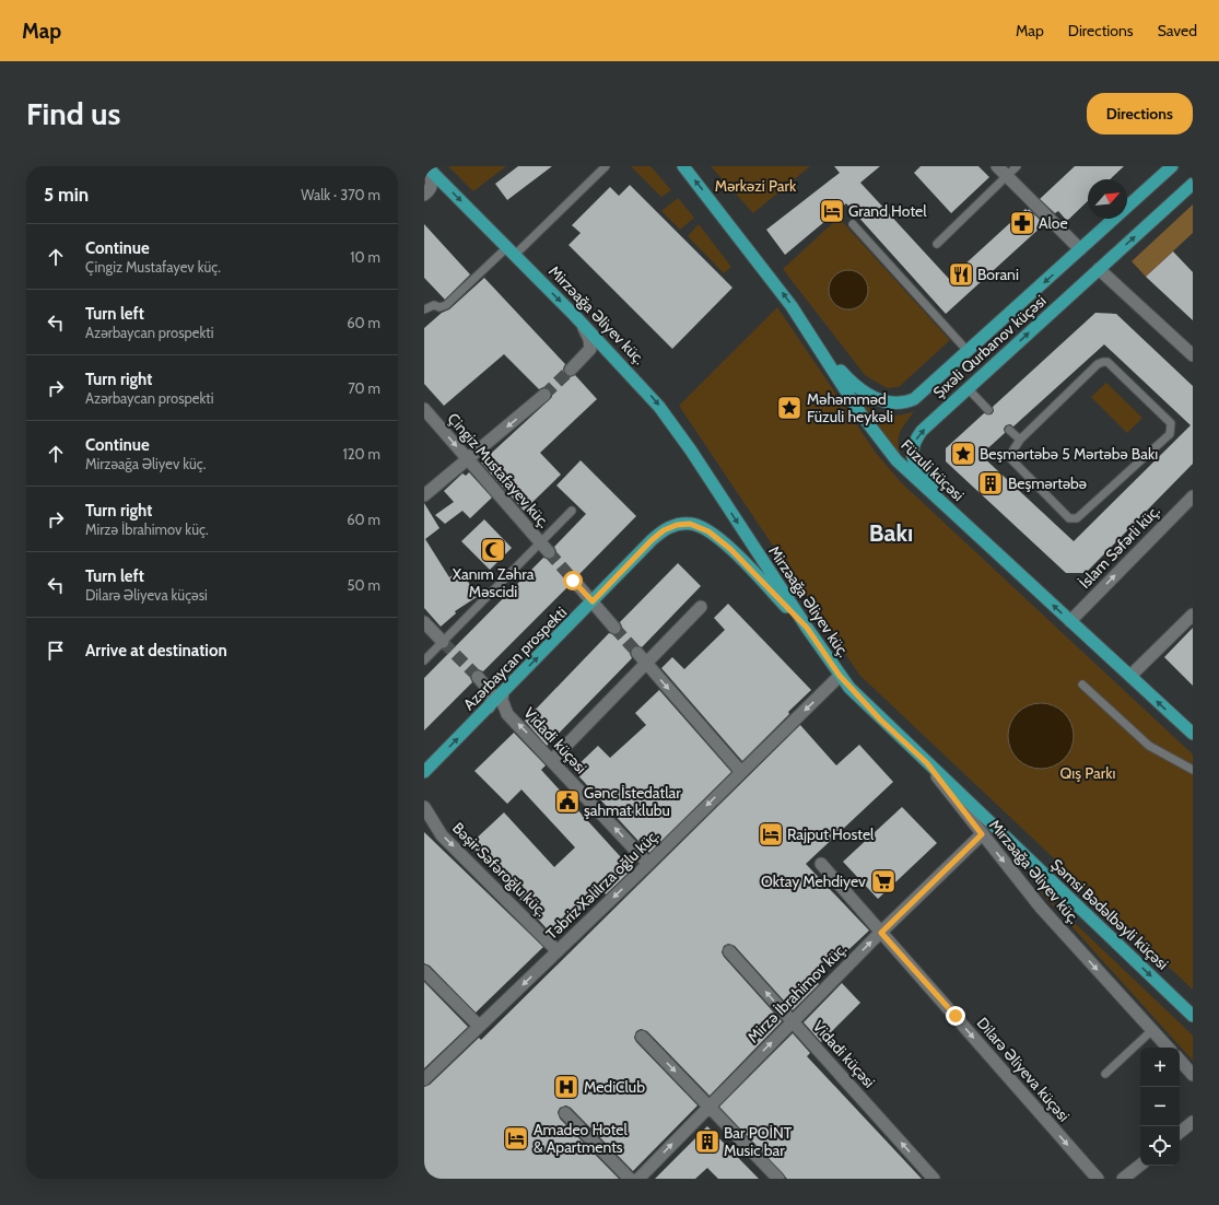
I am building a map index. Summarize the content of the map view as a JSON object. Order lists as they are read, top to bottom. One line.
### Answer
{"streets":{"main road":["Mirzəağa Əliyev küç.","Şıxəli Qurbanov küçəsi","Füzuli küçəsi","Azərbaycan prospekti","Şəmsi Bədəlbəyli küçəsi"],"street":["Çingiz Mustafayev küç.","İslam Səfərli küç.","Vidadi küçəsi","Bəşir Səfəroğlu küç.","Təbriz Xəlilrza oğlu küç.","Mirzə İbrahimov küç.","Dilarə Əliyeva küçəsi"]},"crossings":[["Mirzəağa Əliyev küç.","Azərbaycan prospekti"],["Mirzəağa Əliyev küç.","Təbriz Xəlilrza oğlu küç."],["Mirzəağa Əliyev küç.","Şəmsi Bədəlbəyli küçəsi"],["Mirzəağa Əliyev küç.","Mirzə İbrahimov küç."],["Şıxəli Qurbanov küçəsi","Füzuli küçəsi"],["Füzuli küçəsi","İslam Səfərli küç."],["Azərbaycan prospekti","Vidadi küçəsi"],["Vidadi küçəsi","Təbriz Xəlilrza oğlu küç."],["Vidadi küçəsi","Mirzə İbrahimov küç."],["Bəşir Səfəroğlu küç.","Təbriz Xəlilrza oğlu küç."],["Mirzə İbrahimov küç.","Dilarə Əliyeva küçəsi"]],"one_way":["Mirzəağa Əliyev küç.","Çingiz Mustafayev küç.","Füzuli küçəsi","Azərbaycan prospekti","Vidadi küçəsi","Təbriz Xəlilrza oğlu küç.","Şəmsi Bədəlbəyli küçəsi","Mirzə İbrahimov küç.","Dilarə Əliyeva küçəsi"],"districts":["Bakı"],"parks":["Mərkəzi Park","Qış Parkı"],"places":{"hotel":["Grand Hotel","Rajput Hostel","Amadeo Hotel & Apartments"],"pharmacy":["Aloe"],"restaurant":["Borani"],"place":["Məhəmməd Füzuli heykəli","Beşmərtəbə 5 Mərtəbə Bakı"],"building":["Beşmərtəbə","Bar POİNT Music bar"],"mosque":["Xanım Zəhra Məscidi"],"public building":["Gənc İstedatlar şahmat klubu"],"supermarket":["Oktay Mehdiyev"],"hospital":["MediClub"]},"north":"top right","page":{"header":"Map","nav":["Map","Directions","Saved"],"buttons":"Directions","title":"Find us","heading":["5 min","Walk · 370 m"],"list":[["Continue","Çingiz Mustafayev küç.","10 m"],["Turn left","Azərbaycan prospekti","60 m"],["Turn right","Azərbaycan prospekti","70 m"],["Continue","Mirzəağa Əliyev küç.","120 m"],["Turn right","Mirzə İbrahimov küç.","60 m"],["Turn left","Dilarə Əliyeva küçəsi","50 m"],"Arrive at destination"],"map_buttons":["+","−"]}}
